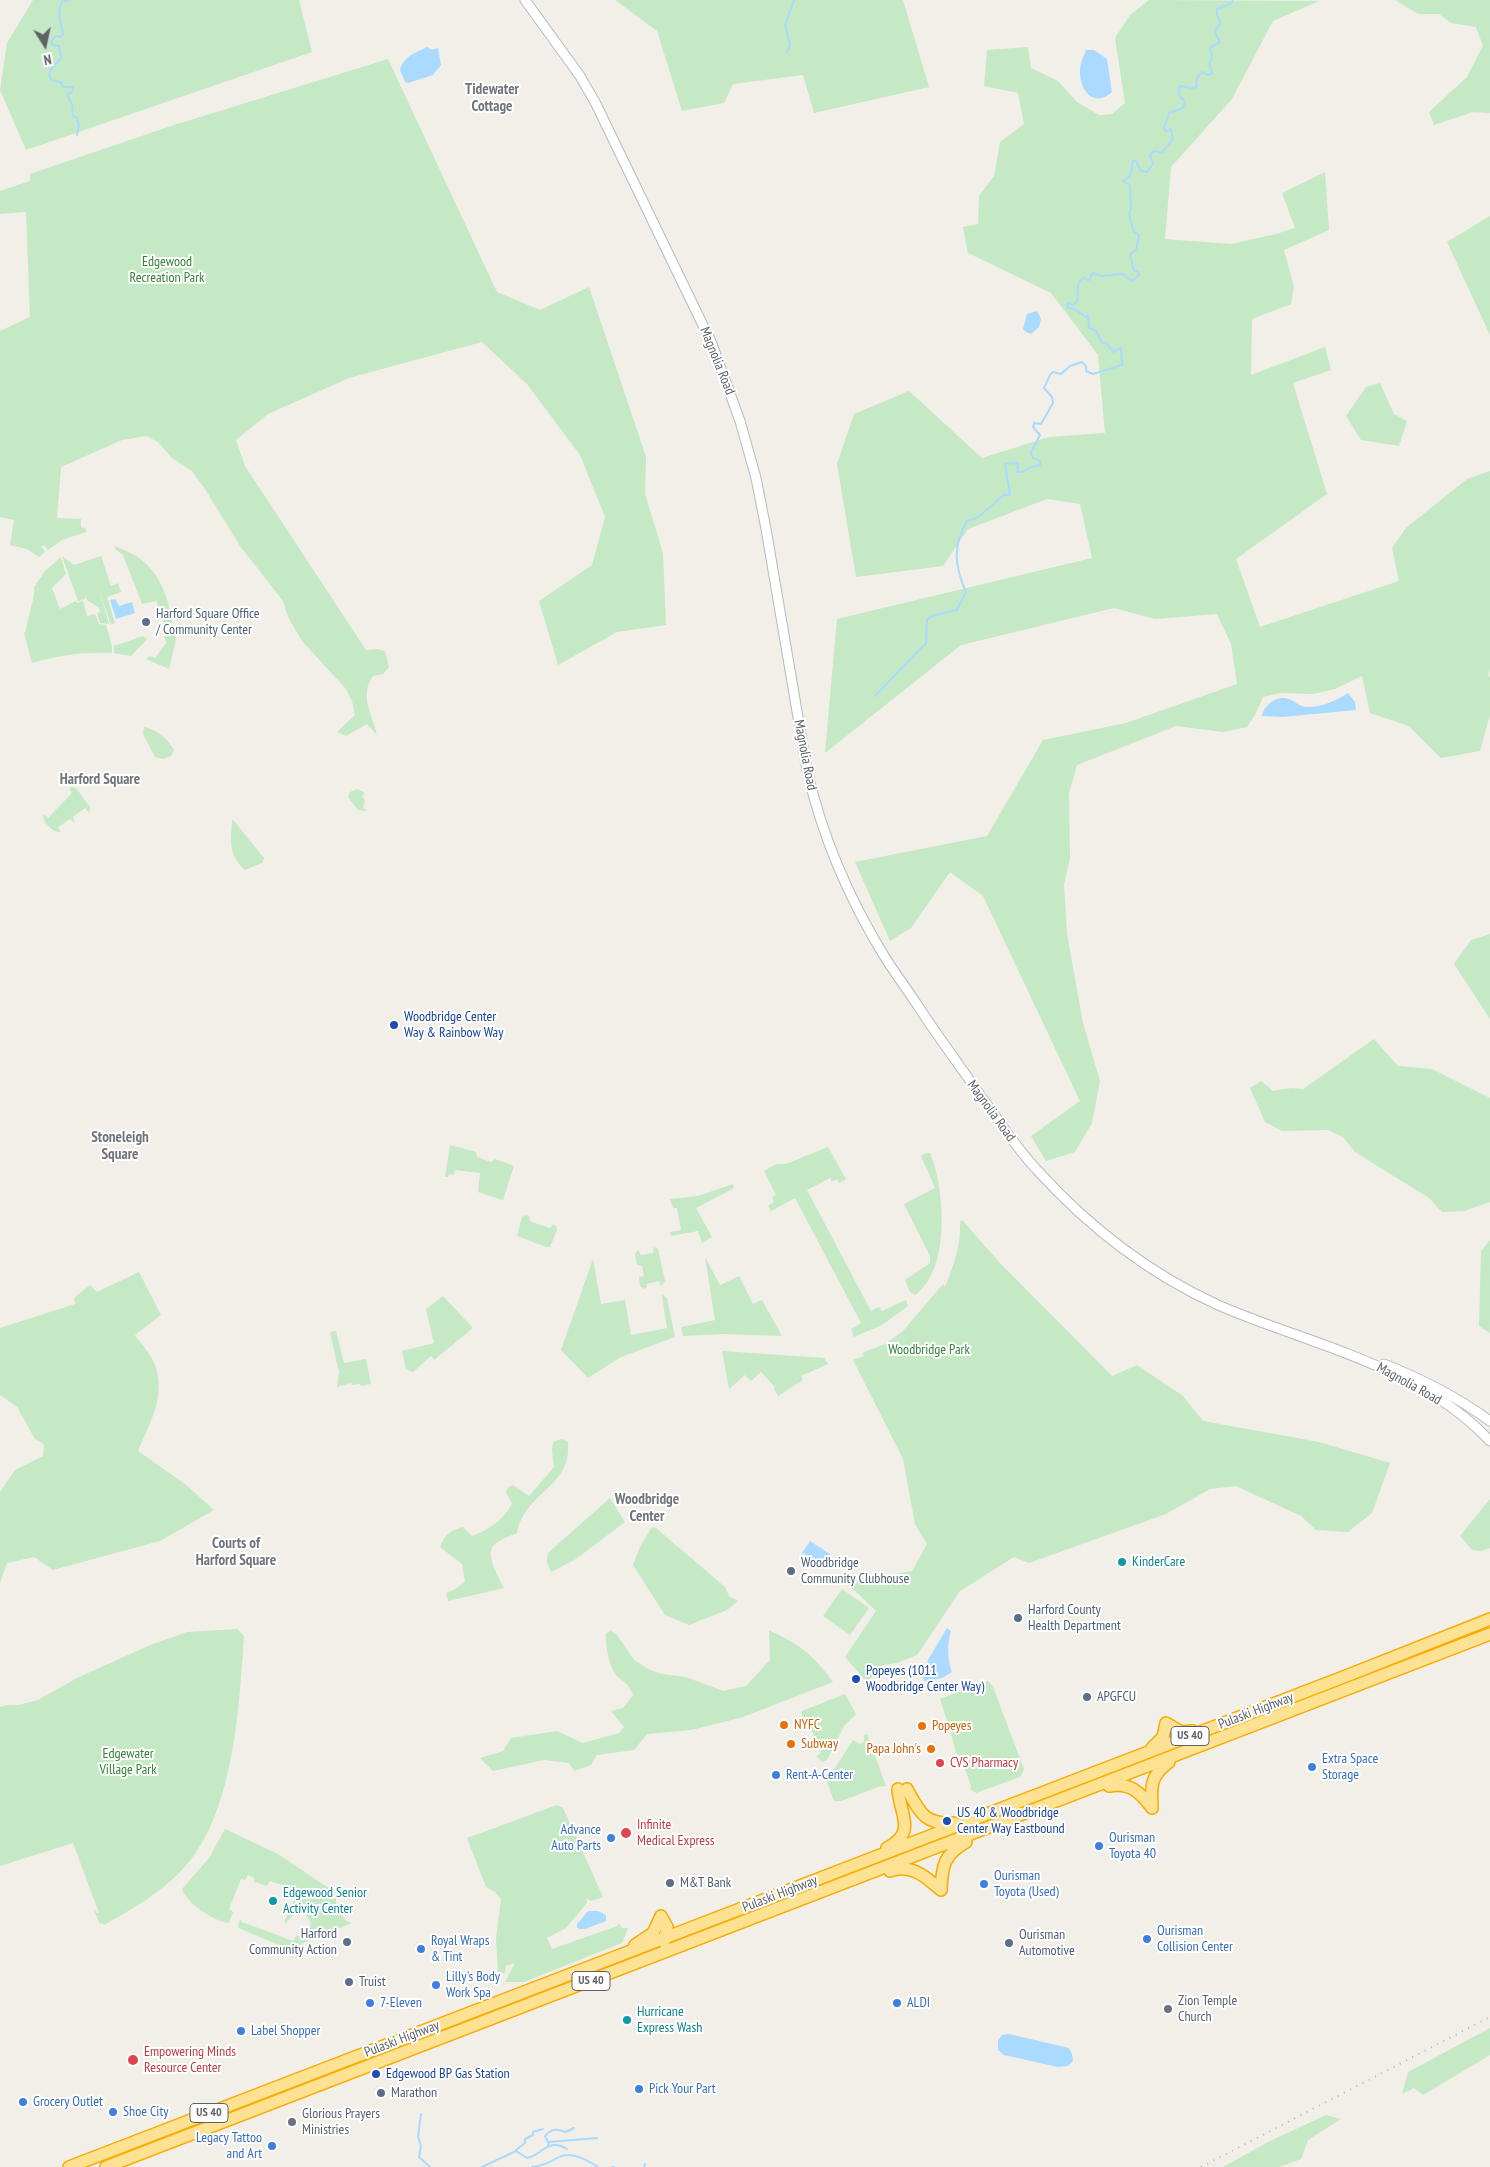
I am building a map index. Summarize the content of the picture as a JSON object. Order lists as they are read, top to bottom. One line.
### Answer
{"streets":{"highway":["Pulaski Highway","US 40"],"main road":["Magnolia Road"]},"districts":["Tidewater Cottage","Harford Square","Stoneleigh Square","Woodbridge Center","Courts of Harford Square"],"parks":["Edgewood Recreation Park","Woodbridge Park","Edgewater Village Park"],"places":["Harford Square Office / Community Center","Woodbridge Center Way & Rainbow Way","KinderCare","Woodbridge Community Clubhouse","Harford County Health Department","Popeyes (1011 Woodbridge Center Way)","APGFCU","NYFC","Popeyes","Subway","Papa John's","CVS Pharmacy","Extra Space Storage","Rent-A-Center","US 40 & Woodbridge Center Way Eastbound","Infinite Medical Express","Advance Auto Parts","Ourisman Toyota 40","M&T Bank","Ourisman Toyota (Used)","Edgewood Senior Activity Center","Ourisman Collision Center","Harford Community Action","Ourisman Automotive","Royal Wraps & Tint","Truist","Lilly's Body Work Spa","7-Eleven","ALDI","Zion Temple Church","Hurricane Express Wash","Label Shopper","Empowering Minds Resource Center","Edgewood BP Gas Station","Pick Your Part","Marathon","Grocery Outlet","Shoe City","Glorious Prayers Ministries","Legacy Tattoo and Art"],"north":"bottom"}
